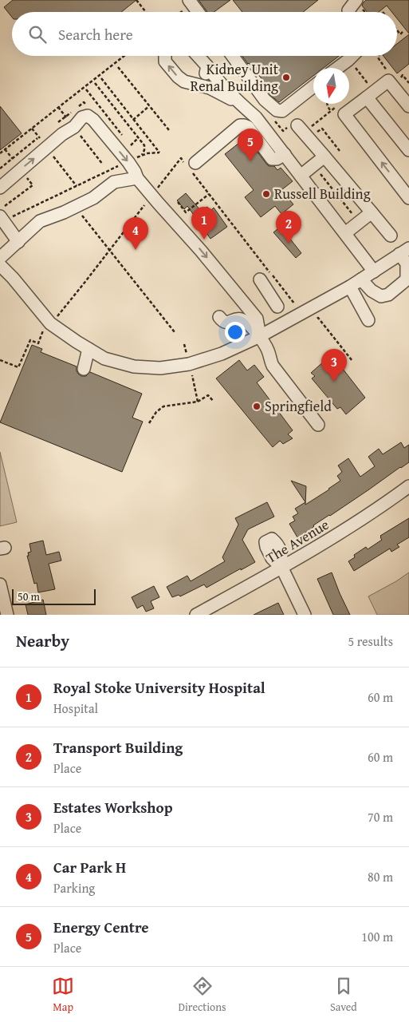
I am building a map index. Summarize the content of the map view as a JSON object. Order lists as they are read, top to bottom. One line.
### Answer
{"streets":{"street":["The Avenue"]},"places":["Kidney Unit Renal Building","Russell Building","Springfield"],"scale_bar":"50 m","north":"bottom","page":{"search":"Search here","pins":["5","1","2","4","3"],"scale":"50 m","heading":["Nearby","5 results"],"list":[{"mark":"1","name":"Royal Stoke University Hospital","note":"Hospital","value":"60 m"},{"mark":"2","name":"Transport Building","note":"Place","value":"60 m"},{"mark":"3","name":"Estates Workshop","note":"Place","value":"70 m"},{"mark":"4","name":"Car Park H","note":"Parking","value":"80 m"},{"mark":"5","name":"Energy Centre","note":"Place","value":"100 m"}],"nav":["Map","Directions","Saved"]}}
